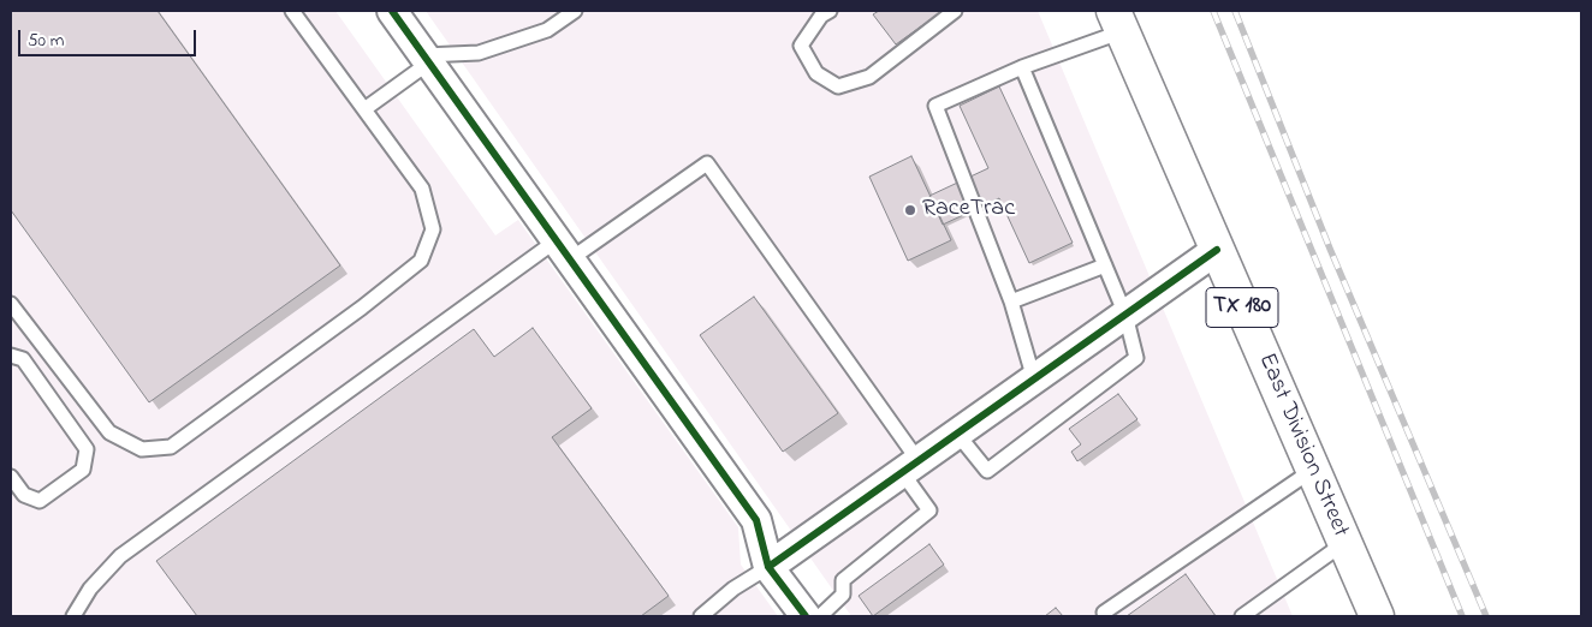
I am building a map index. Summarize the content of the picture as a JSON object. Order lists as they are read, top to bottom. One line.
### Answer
{"streets":{"main road":["TX 180","East Division Street"]},"places":["RaceTrac"],"scale_bar":"50 m"}
